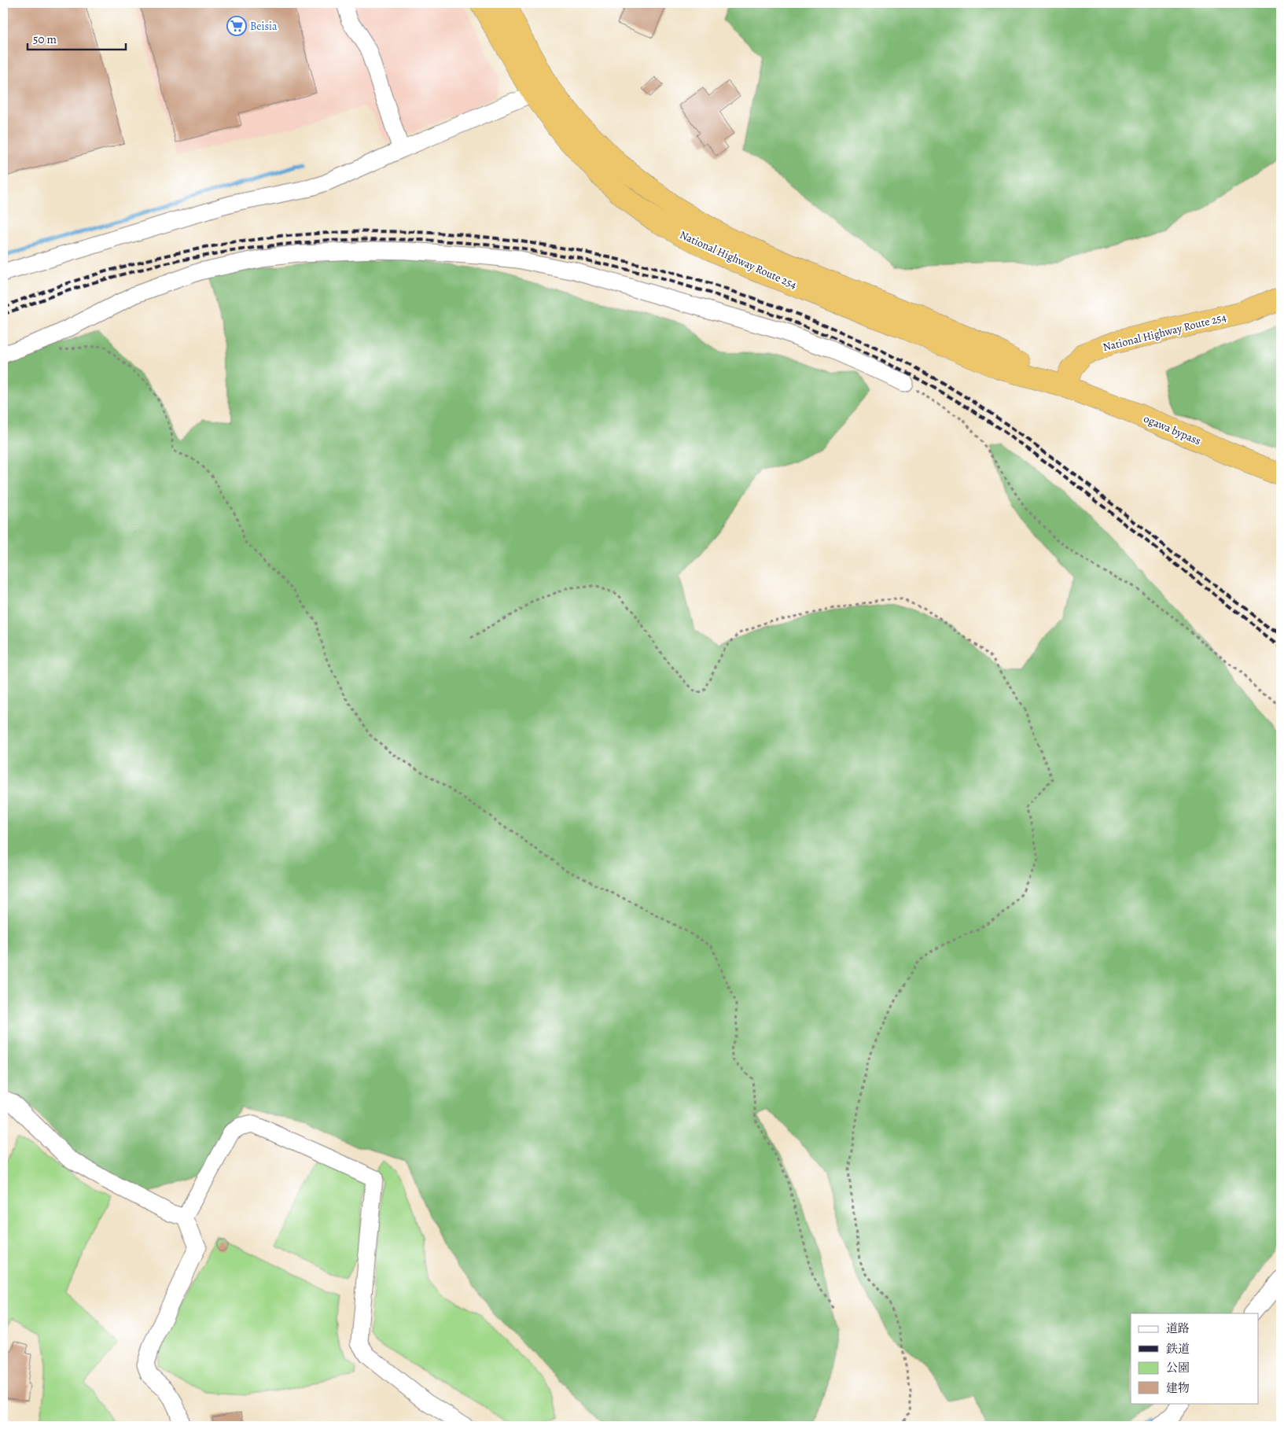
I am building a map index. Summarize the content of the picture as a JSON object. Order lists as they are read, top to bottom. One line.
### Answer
{"streets":{"highway":["National Highway Route 254","ogawa bypass"]},"crossings":[["National Highway Route 254","ogawa bypass"]],"places":{"supermarket":["Beisia"]},"legend":["道路","鉄道","公園","建物"],"scale_bar":"50 m"}
